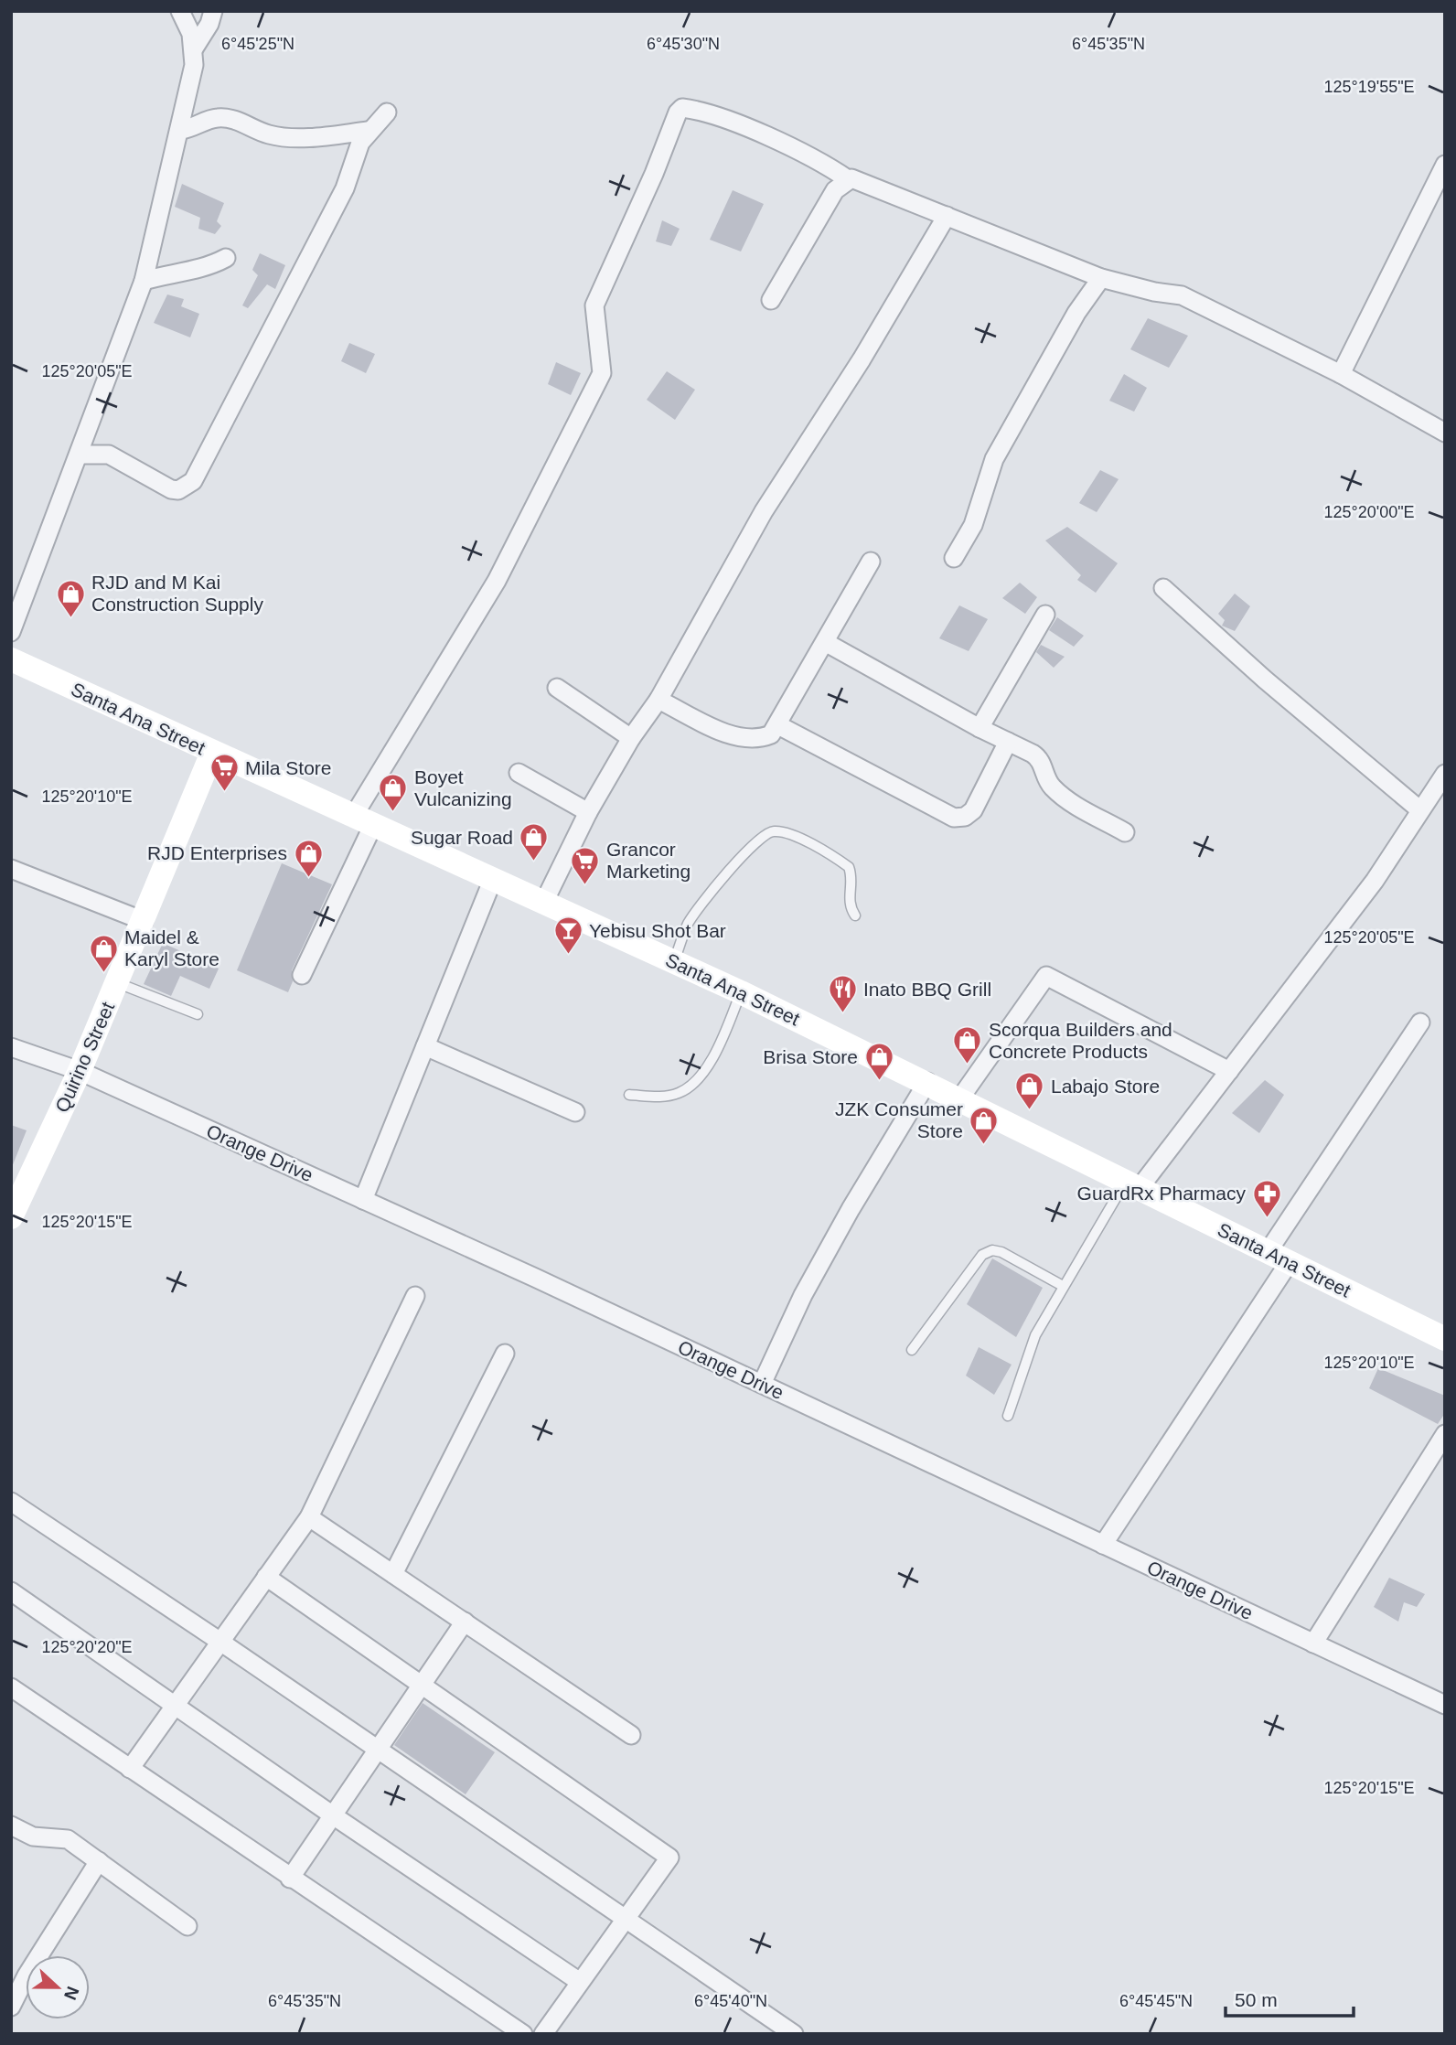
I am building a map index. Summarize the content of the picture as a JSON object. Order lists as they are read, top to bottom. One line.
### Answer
{"streets":{"main road":["Santa Ana Street","Quirino Street"],"street":["Orange Drive"]},"crossings":[["Santa Ana Street","Quirino Street"],["Quirino Street","Orange Drive"]],"places":{"shop":["RJD and M Kai Construction Supply","Boyet Vulcanizing","Sugar Road","RJD Enterprises","Maidel & Karyl Store","Scorqua Builders and Concrete Products","Brisa Store","Labajo Store","JZK Consumer Store"],"supermarket":["Mila Store","Grancor Marketing"],"bar":["Yebisu Shot Bar"],"restaurant":["Inato BBQ Grill"],"pharmacy":["GuardRx Pharmacy"]},"scale_bar":"50 m","north":"right","coordinates":["6°45'25\"N","6°45'30\"N","6°45'35\"N","125°19'55\"E","125°20'05\"E","125°20'00\"E","125°20'10\"E","125°20'15\"E","125°20'20\"E","6°45'40\"N","6°45'45\"N"]}
